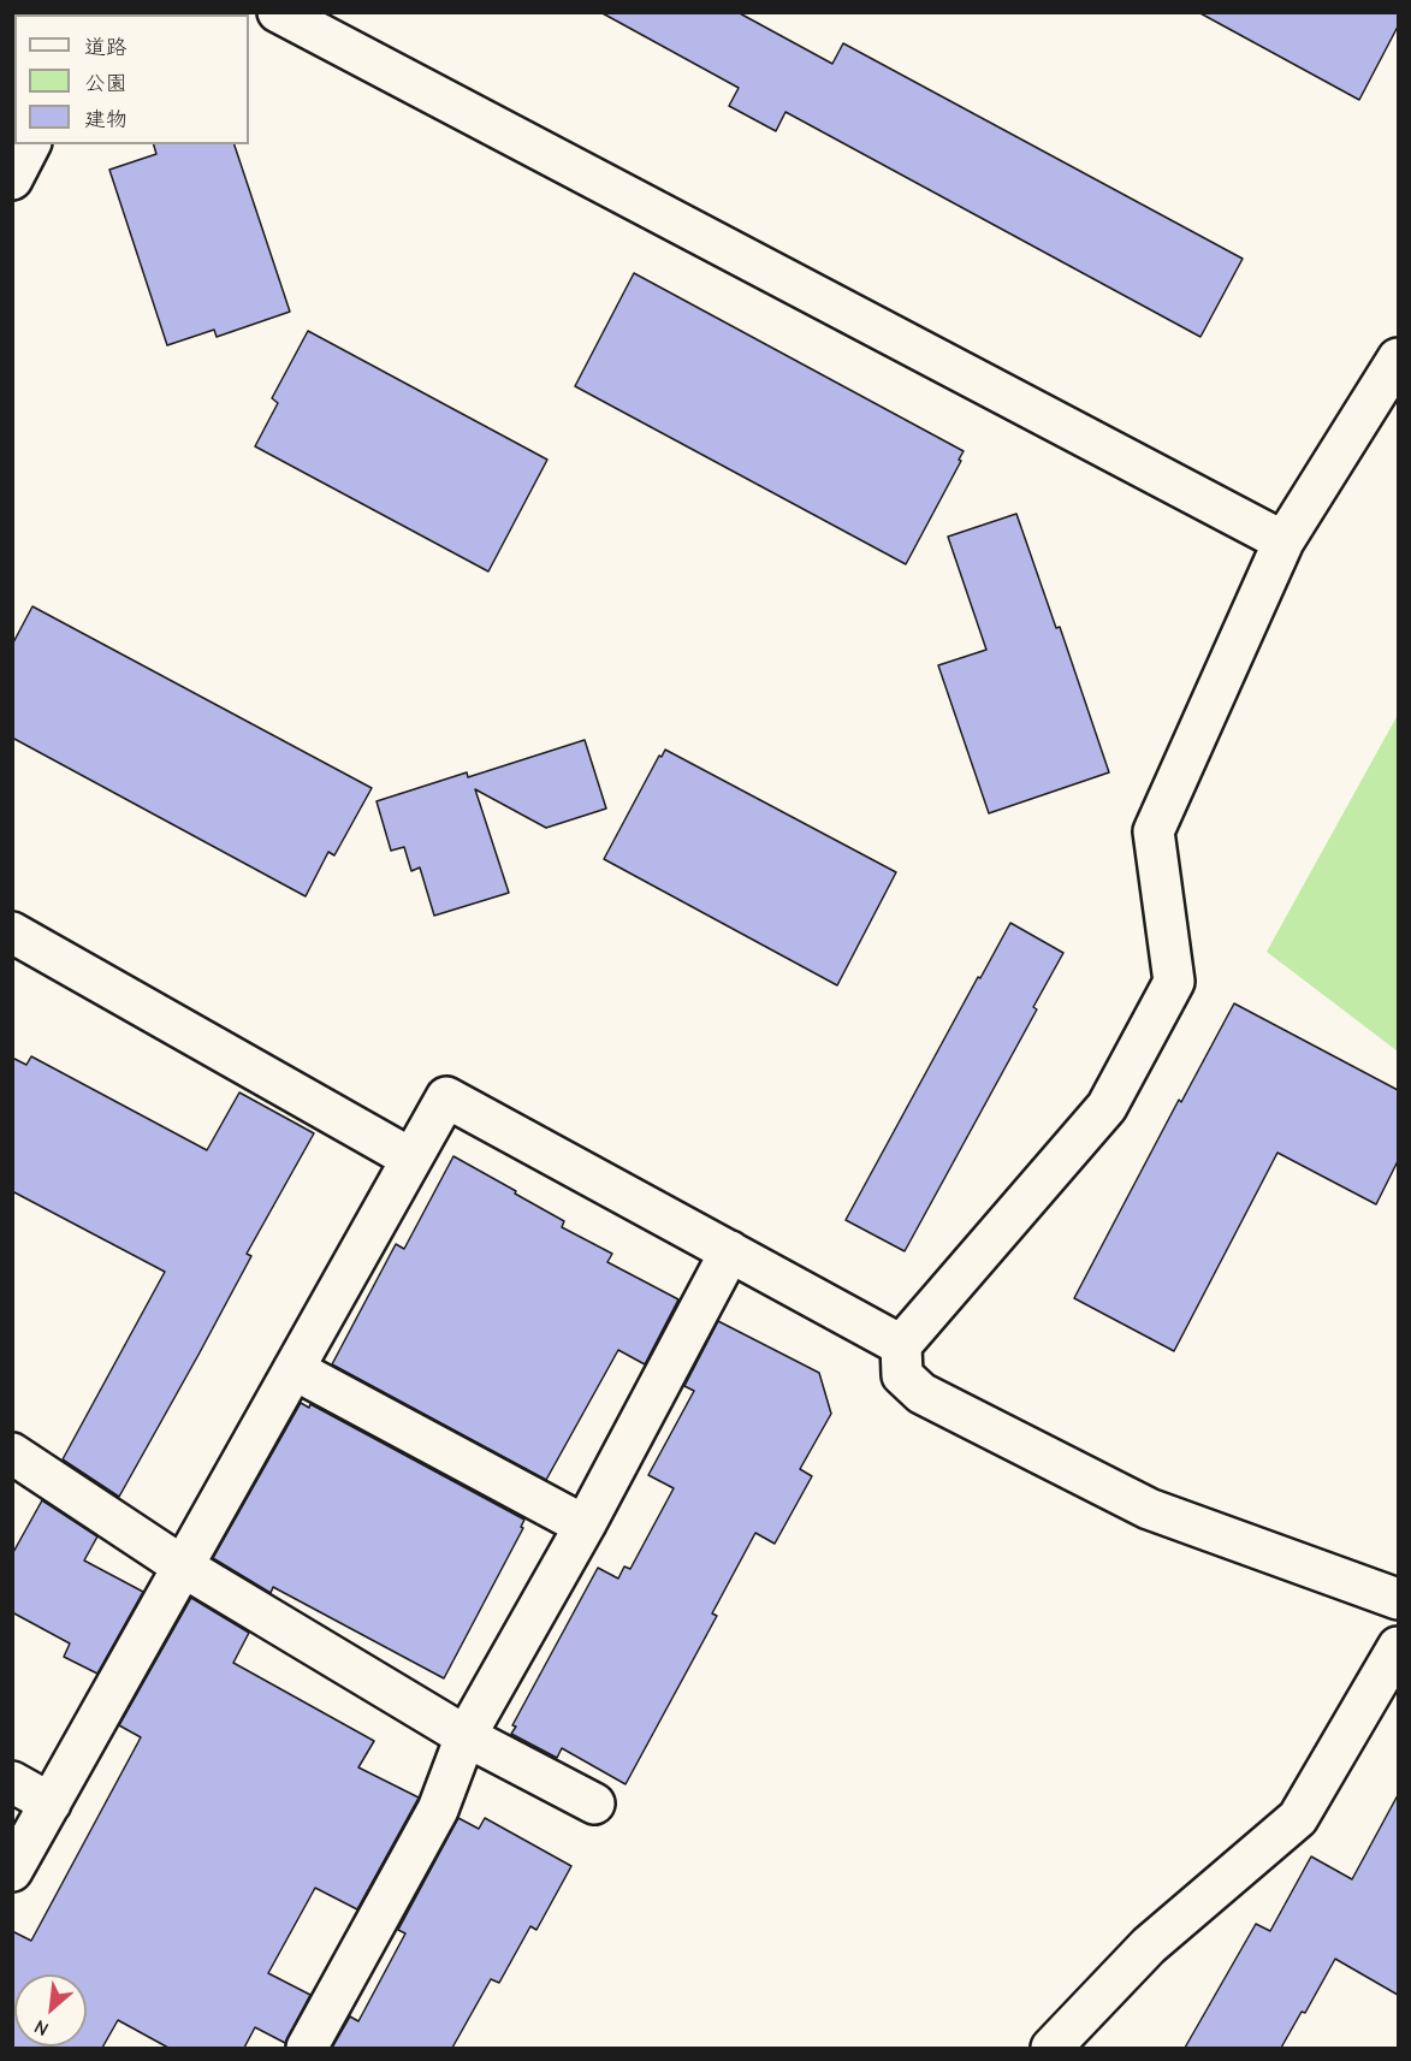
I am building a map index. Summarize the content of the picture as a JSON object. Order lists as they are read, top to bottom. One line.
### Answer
{"legend":["道路","公園","建物"],"north":"bottom left"}
